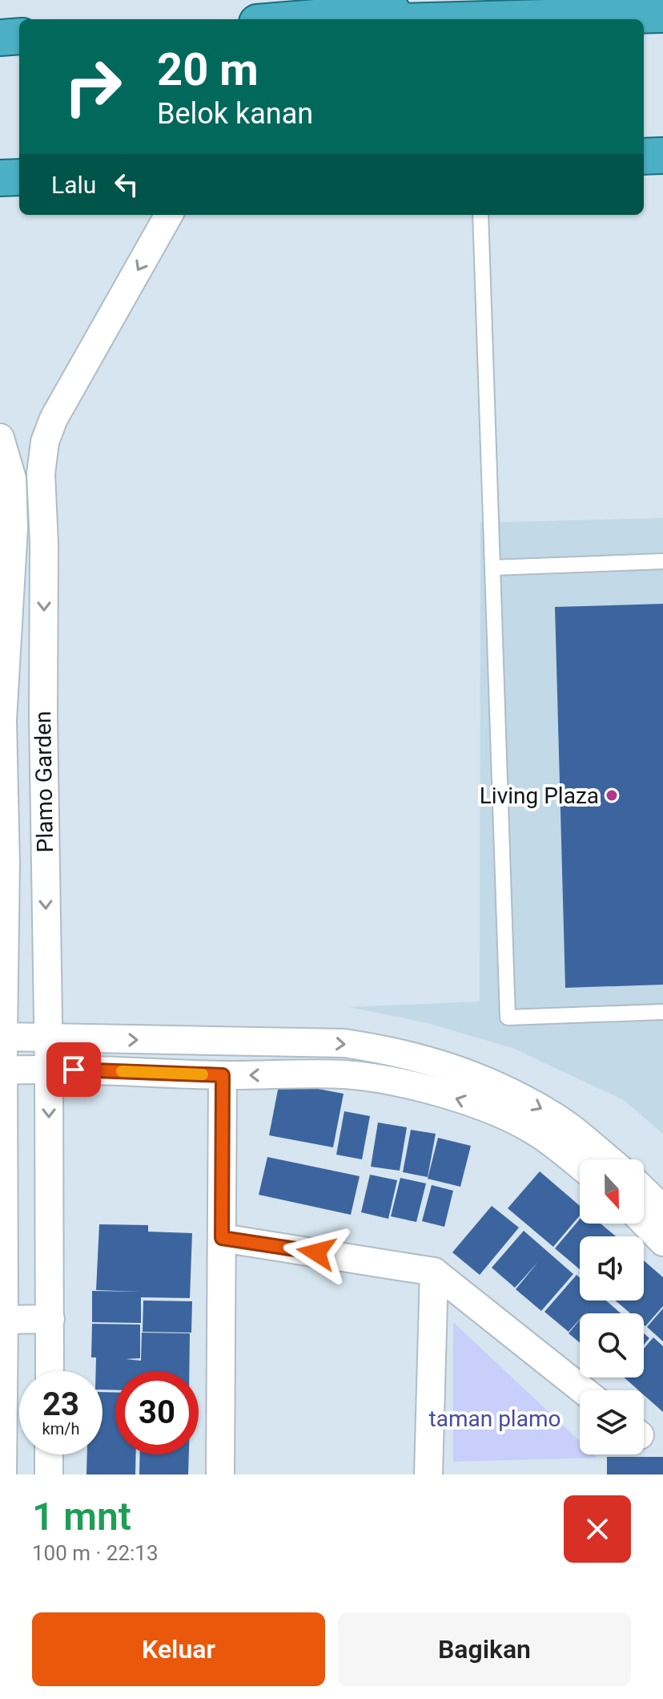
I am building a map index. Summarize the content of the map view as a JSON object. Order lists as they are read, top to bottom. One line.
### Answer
{"streets":{"street":["Plamo Garden"]},"parks":["taman plamo"],"places":["Living Plaza"],"north":"bottom","page":{"turn":["20 m","Belok kanan"],"then":"Lalu","speed":"23 km/h","limit":"30","heading":["1 mnt","100 m · 22:13"],"buttons":["Keluar","Bagikan"]}}
